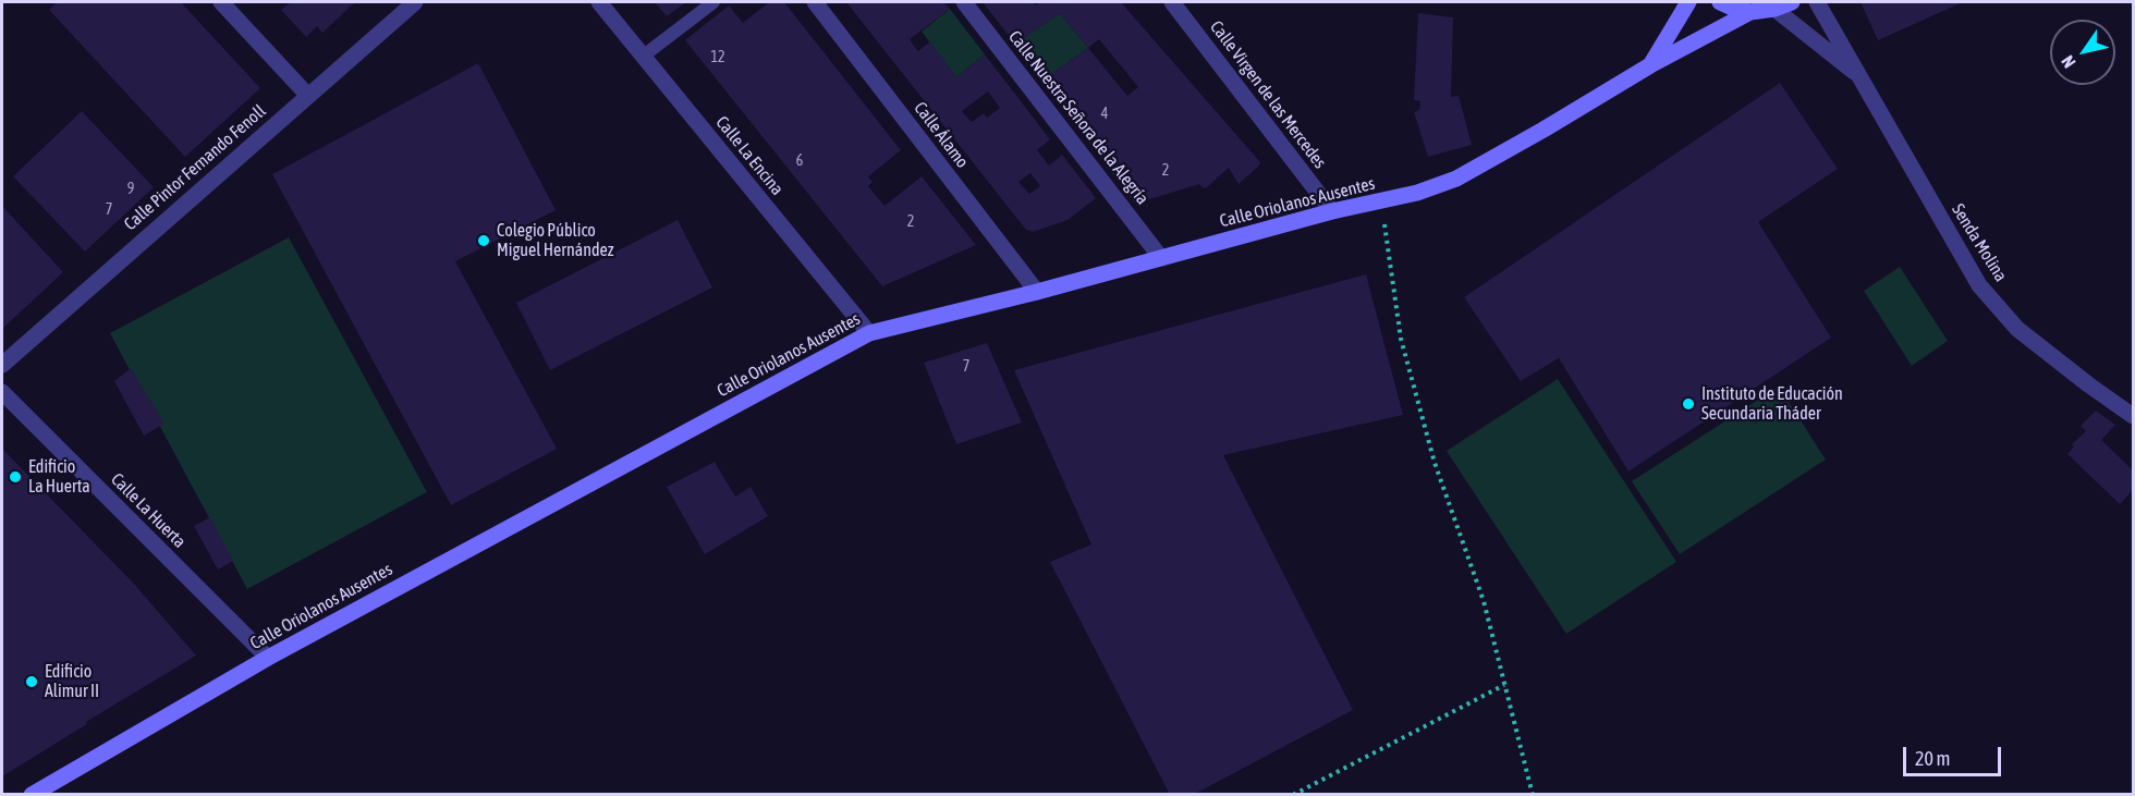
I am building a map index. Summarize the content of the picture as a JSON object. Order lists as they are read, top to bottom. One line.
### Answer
{"streets":{"street":["Calle Virgen de las Mercedes","Calle Nuestra Señora de la Alegría","Calle Álamo","Calle La Encina","Calle Pintor Fernando Fenoll","Calle Oriolanos Ausentes","Senda Molina","Calle La Huerta"]},"crossings":[["Calle Virgen de las Mercedes","Calle Oriolanos Ausentes"],["Calle Nuestra Señora de la Alegría","Calle Oriolanos Ausentes"],["Calle Álamo","Calle Oriolanos Ausentes"],["Calle La Encina","Calle Oriolanos Ausentes"],["Calle Oriolanos Ausentes","Calle La Huerta"]],"places":["Colegio Público Miguel Hernández","Instituto de Educación Secundaria Tháder","Edificio La Huerta","Edificio Alimur II"],"house_numbers":["12","4","6","2","9","7","2","7"],"scale_bar":"20 m","north":"bottom left"}
